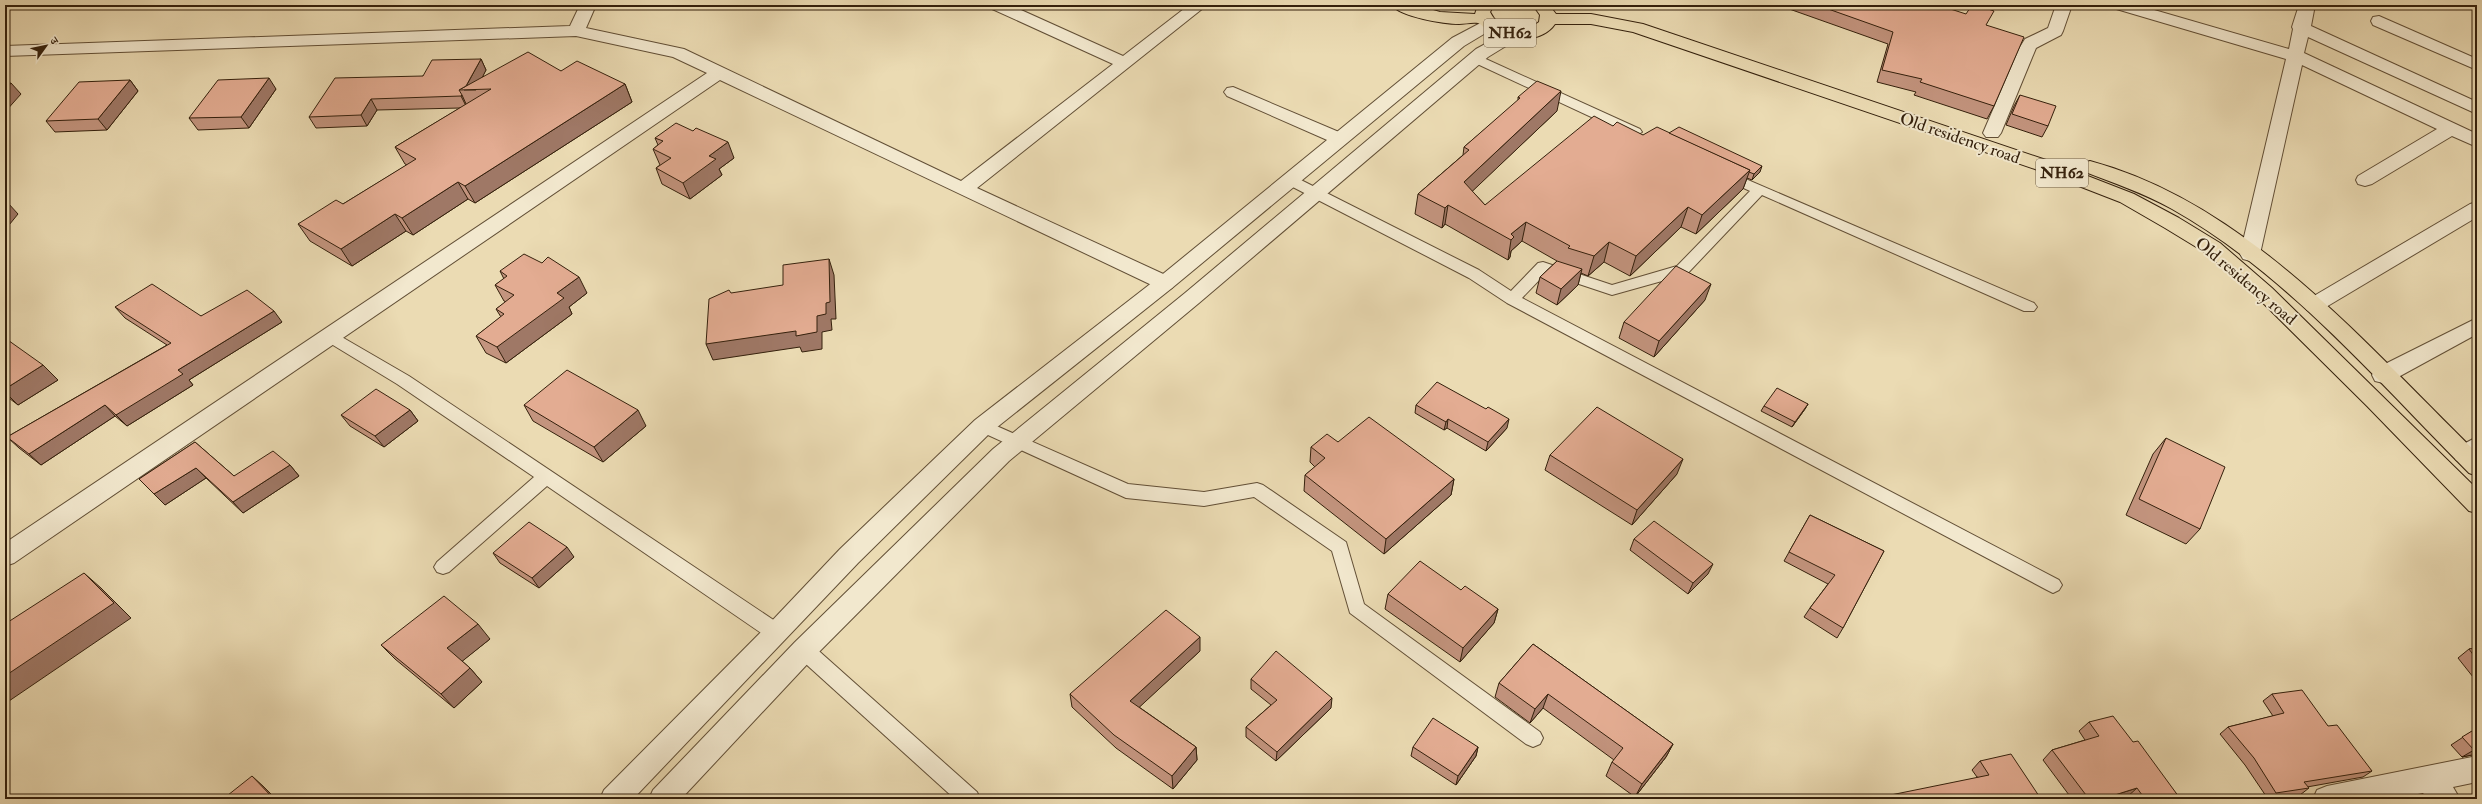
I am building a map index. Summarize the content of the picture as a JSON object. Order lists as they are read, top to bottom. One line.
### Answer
{"streets":{"highway":["NH62","Old residency road"]},"crossings":[["NH62","Old residency road"]],"north":"top right"}
